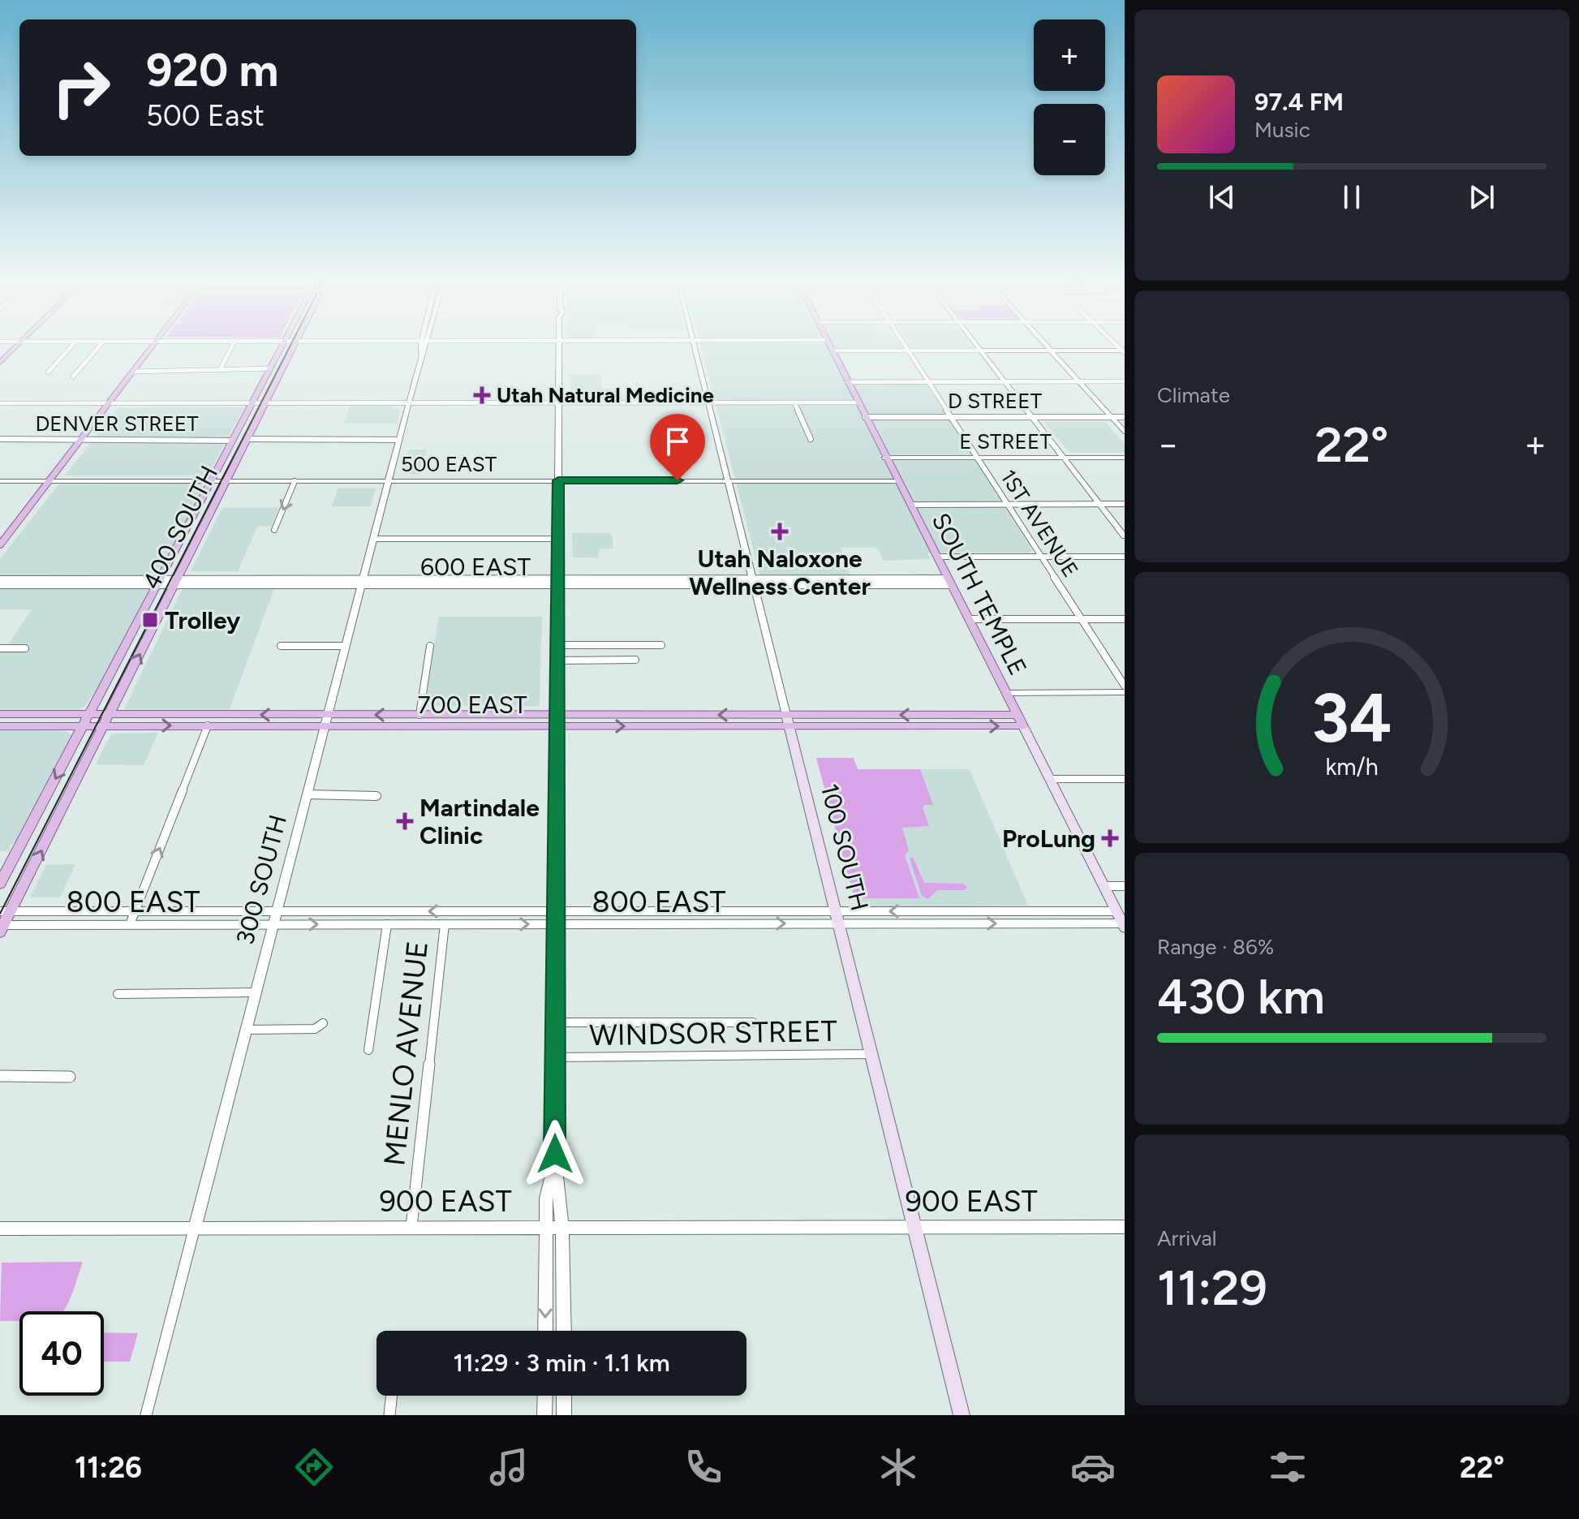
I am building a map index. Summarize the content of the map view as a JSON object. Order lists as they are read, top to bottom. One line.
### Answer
{"streets":{"main road":["400 SOUTH","SOUTH TEMPLE","700 EAST","100 SOUTH"],"street":["D STREET","DENVER STREET","E STREET","500 EAST","1ST AVENUE","600 EAST","300 SOUTH","800 EAST","WINDSOR STREET","MENLO AVENUE","900 EAST"]},"crossings":[["D STREET","1ST AVENUE"],["D STREET","SOUTH TEMPLE"],["DENVER STREET","400 SOUTH"],["E STREET","1ST AVENUE"],["E STREET","SOUTH TEMPLE"],["500 EAST","400 SOUTH"],["500 EAST","SOUTH TEMPLE"],["500 EAST","100 SOUTH"],["500 EAST","300 SOUTH"],["400 SOUTH","600 EAST"],["400 SOUTH","700 EAST"],["400 SOUTH","800 EAST"],["600 EAST","SOUTH TEMPLE"],["600 EAST","100 SOUTH"],["600 EAST","300 SOUTH"],["SOUTH TEMPLE","700 EAST"],["SOUTH TEMPLE","800 EAST"],["700 EAST","100 SOUTH"],["700 EAST","300 SOUTH"],["100 SOUTH","800 EAST"],["100 SOUTH","WINDSOR STREET"],["100 SOUTH","900 EAST"],["300 SOUTH","800 EAST"],["300 SOUTH","900 EAST"],["800 EAST","MENLO AVENUE"],["MENLO AVENUE","900 EAST"]],"places":{"health":["Utah Natural Medicine","Utah Naloxone Wellness Center","Martindale Clinic","ProLung"],"transit":["Trolley"]},"page":{"map_buttons":["+","−"],"turn":["920 m","500 East"],"song":["97.4 FM","Music"],"tile":["Climate",["Range · 86%","430 km"],["Arrival","11:29"]],"heat":["−","22°","+"],"limit":"40","trip":"11:29 · 3 min · 1.1 km","tabs":["11:26","22°"],"gauge":["34","km/h"]}}
